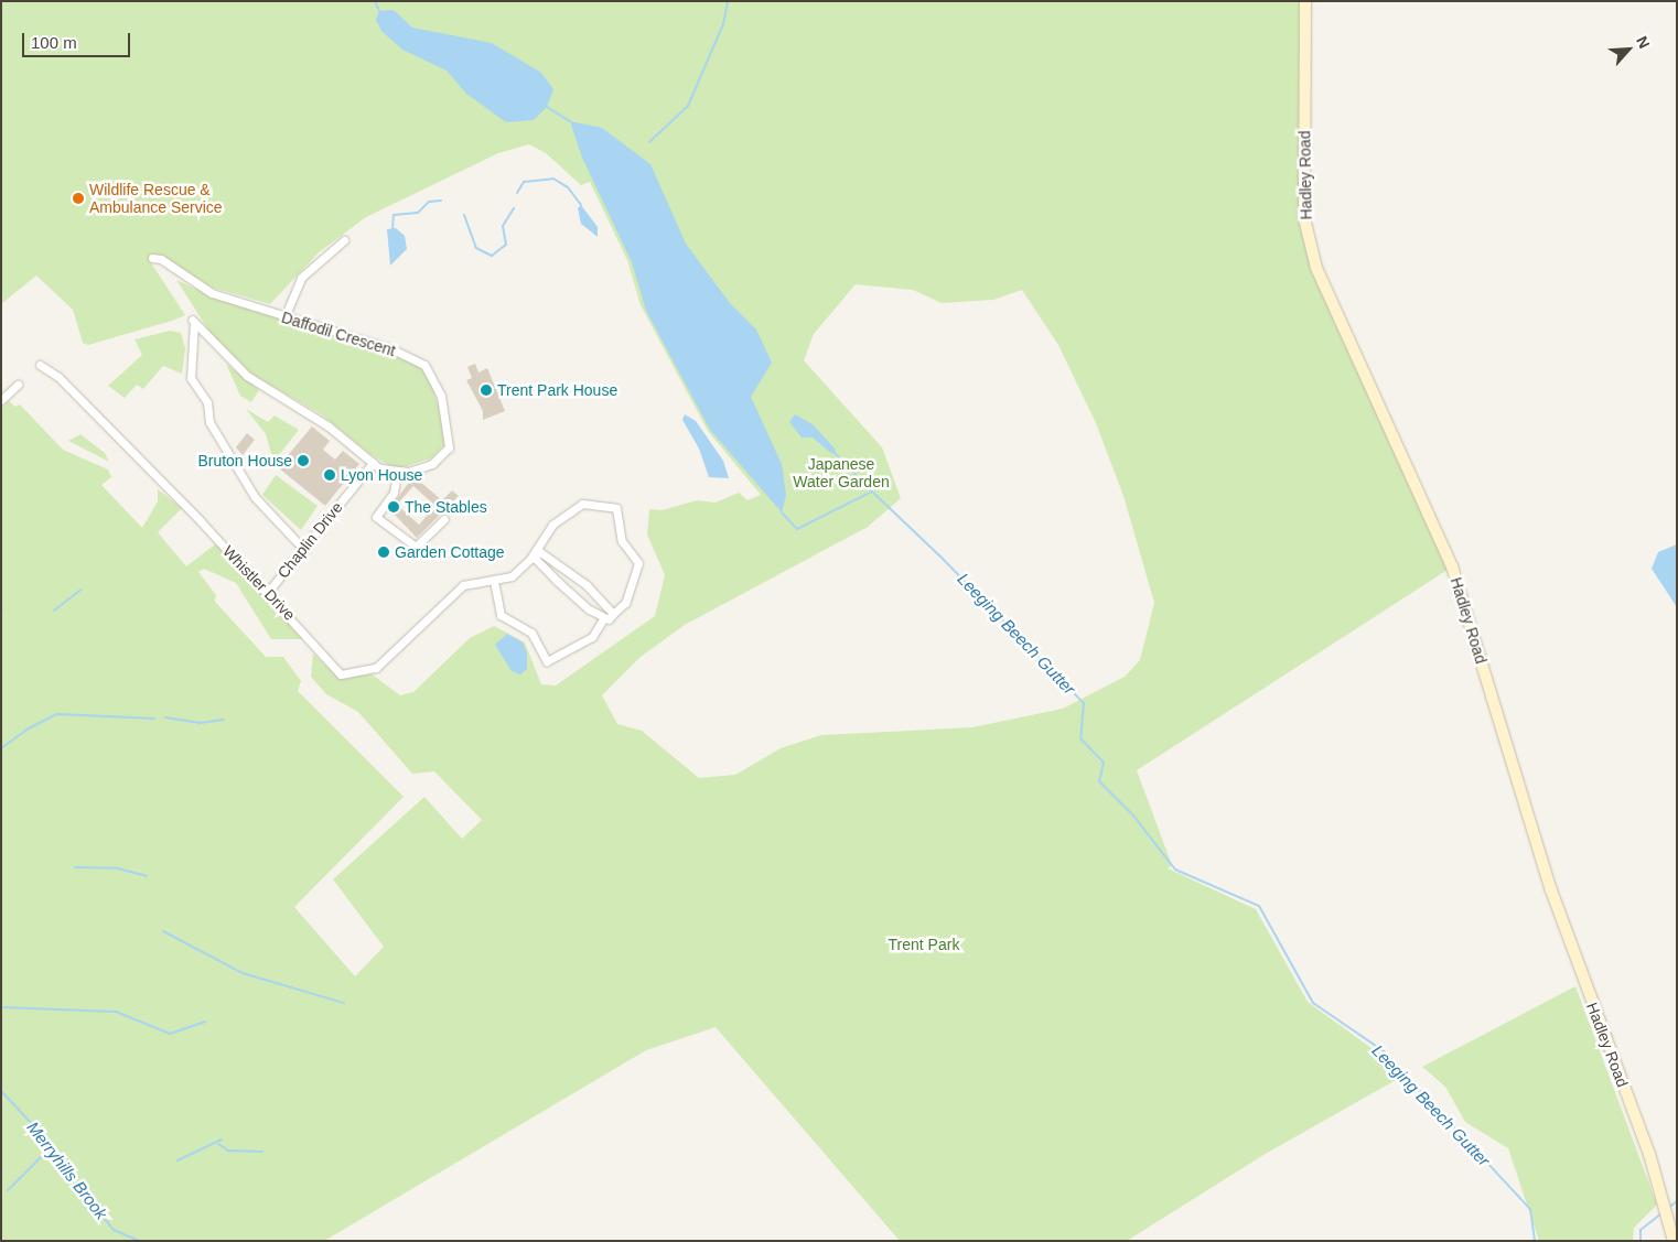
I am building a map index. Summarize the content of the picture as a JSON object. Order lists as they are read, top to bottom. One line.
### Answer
{"streets":{"street":["Hadley Road","Daffodil Crescent","Chaplin Drive","Whistler Drive"]},"crossings":[["Chaplin Drive","Whistler Drive"]],"water":["Leeging Beech Gutter","Merryhills Brook"],"parks":["Japanese Water Garden","Trent Park"],"places":["Wildlife Rescue & Ambulance Service","Trent Park House","Bruton House","Lyon House","The Stables","Garden Cottage"],"scale_bar":"100 m","north":"top right"}
